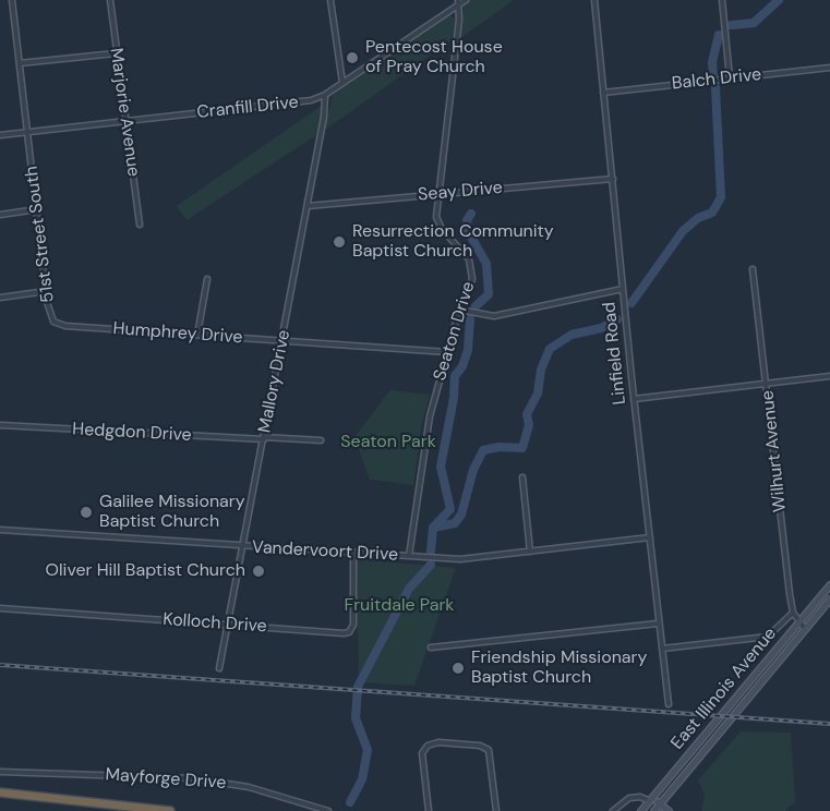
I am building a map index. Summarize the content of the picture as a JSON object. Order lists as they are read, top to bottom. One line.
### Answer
{"streets":{"main road":["East Illinois Avenue"],"street":["Balch Drive","Cranfill Drive","Marjorie Avenue","Seay Drive","51st Street South","Seaton Drive","Humphrey Drive","Linfield Road","Mallory Drive","Hedgdon Drive","Wilhurt Avenue","Vandervoort Drive","Kolloch Drive","Mayforge Drive"]},"crossings":[["Balch Drive","Linfield Road"],["Cranfill Drive","Marjorie Avenue"],["Cranfill Drive","51st Street South"],["Cranfill Drive","Seaton Drive"],["Cranfill Drive","Mallory Drive"],["Seay Drive","Seaton Drive"],["Seay Drive","Linfield Road"],["Seay Drive","Mallory Drive"],["51st Street South","Humphrey Drive"],["Seaton Drive","Humphrey Drive"],["Seaton Drive","Vandervoort Drive"],["Humphrey Drive","Mallory Drive"],["Linfield Road","Vandervoort Drive"],["Mallory Drive","Hedgdon Drive"],["Mallory Drive","Vandervoort Drive"],["Mallory Drive","Kolloch Drive"],["Wilhurt Avenue","East Illinois Avenue"],["Vandervoort Drive","Kolloch Drive"]],"parks":["Seaton Park","Fruitdale Park"],"places":["Pentecost House of Pray Church","Resurrection Community Baptist Church","Galilee Missionary Baptist Church","Oliver Hill Baptist Church","Friendship Missionary Baptist Church"]}
